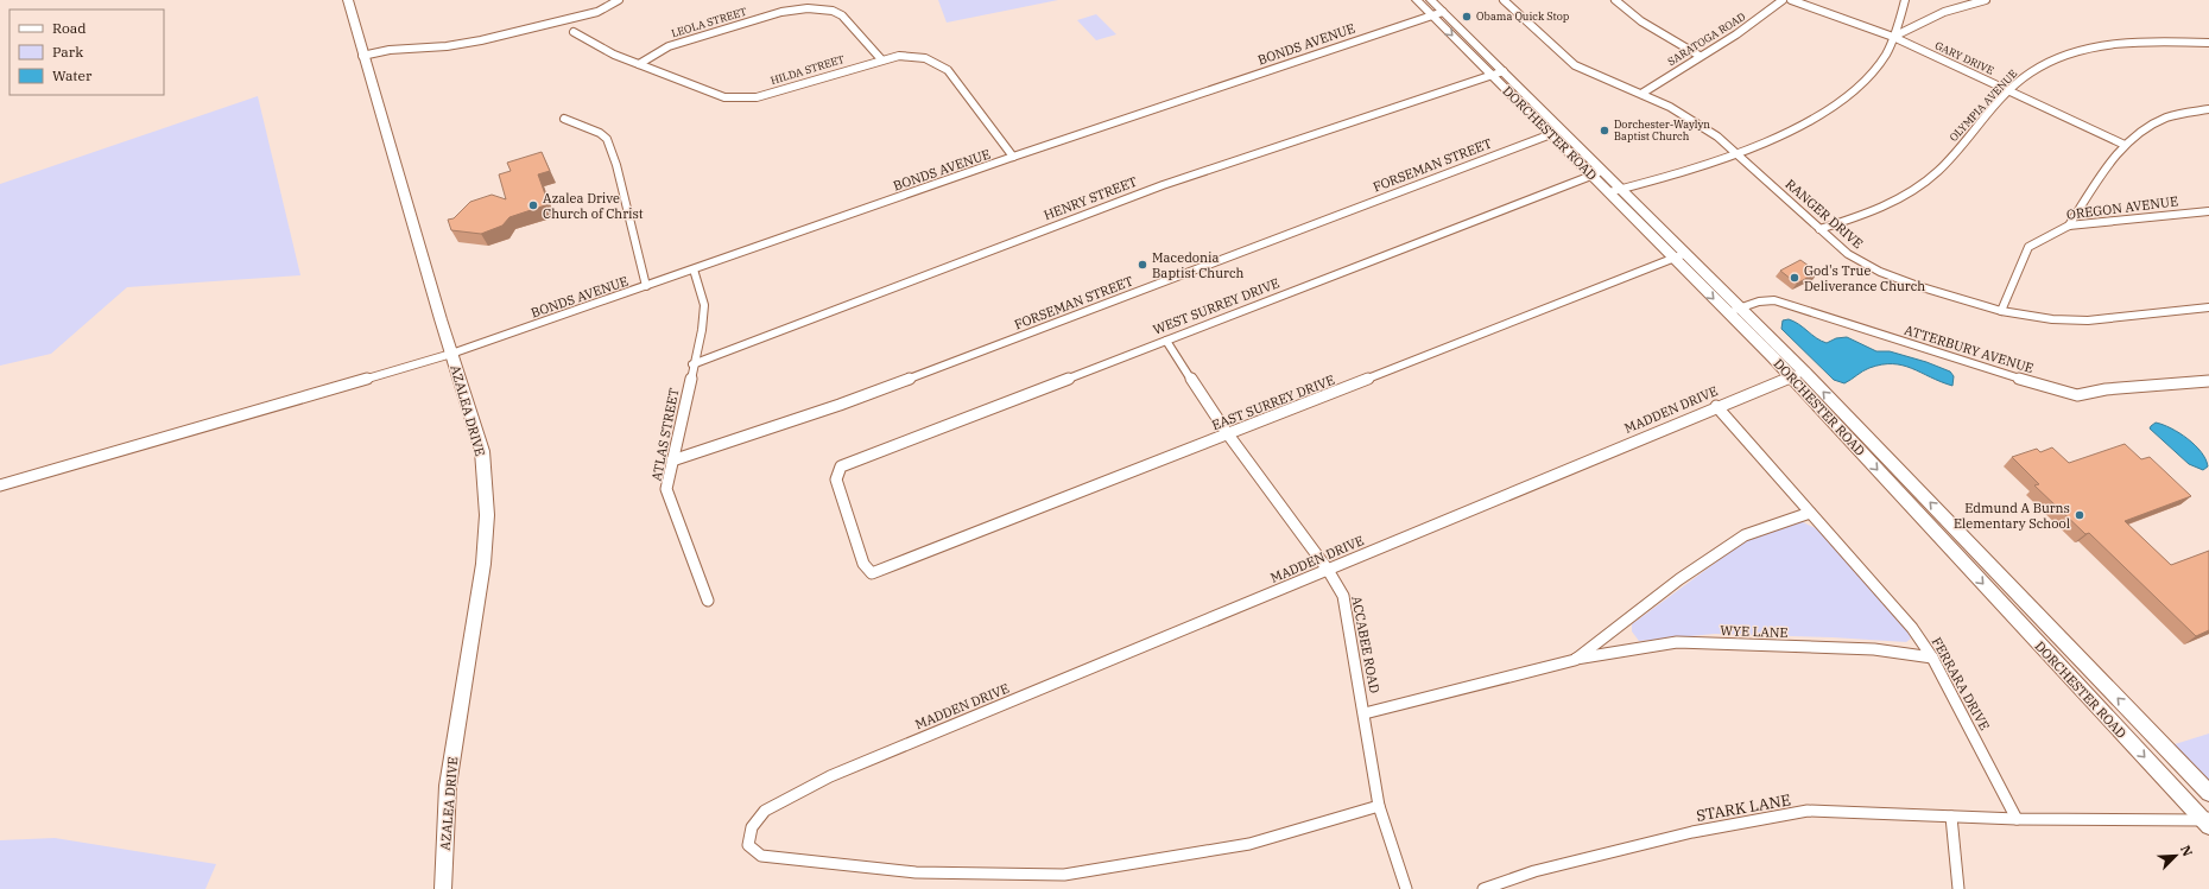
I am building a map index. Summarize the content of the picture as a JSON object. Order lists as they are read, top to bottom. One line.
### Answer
{"streets":{"main road":["DORCHESTER ROAD","AZALEA DRIVE"],"street":["LEOLA STREET","SARATOGA ROAD","BONDS AVENUE","GARY DRIVE","HILDA STREET","OLYMPIA AVENUE","FORSEMAN STREET","HENRY STREET","OREGON AVENUE","RANGER DRIVE","WEST SURREY DRIVE","ATTERBURY AVENUE","EAST SURREY DRIVE","MADDEN DRIVE","ATLAS STREET","WYE LANE","ACCABEE ROAD","FERRARA DRIVE","STARK LANE"]},"crossings":[["LEOLA STREET","HILDA STREET"],["SARATOGA ROAD","RANGER DRIVE"],["BONDS AVENUE","HILDA STREET"],["BONDS AVENUE","DORCHESTER ROAD"],["BONDS AVENUE","AZALEA DRIVE"],["BONDS AVENUE","ATLAS STREET"],["GARY DRIVE","OLYMPIA AVENUE"],["OLYMPIA AVENUE","RANGER DRIVE"],["DORCHESTER ROAD","FORSEMAN STREET"],["DORCHESTER ROAD","HENRY STREET"],["DORCHESTER ROAD","WEST SURREY DRIVE"],["DORCHESTER ROAD","ATTERBURY AVENUE"],["DORCHESTER ROAD","EAST SURREY DRIVE"],["DORCHESTER ROAD","MADDEN DRIVE"],["FORSEMAN STREET","ATLAS STREET"],["HENRY STREET","ATLAS STREET"],["OREGON AVENUE","RANGER DRIVE"],["WEST SURREY DRIVE","EAST SURREY DRIVE"],["WEST SURREY DRIVE","ACCABEE ROAD"],["EAST SURREY DRIVE","ACCABEE ROAD"],["MADDEN DRIVE","ACCABEE ROAD"],["MADDEN DRIVE","FERRARA DRIVE"],["WYE LANE","ACCABEE ROAD"],["WYE LANE","FERRARA DRIVE"],["FERRARA DRIVE","STARK LANE"]],"places":["Obama Quick Stop","Dorchester-Waylyn Baptist Church","Azalea Drive Church of Christ","Macedonia Baptist Church","God's True Deliverance Church","Edmund A Burns Elementary School"],"legend":["Road","Park","Water"],"north":"top right"}
